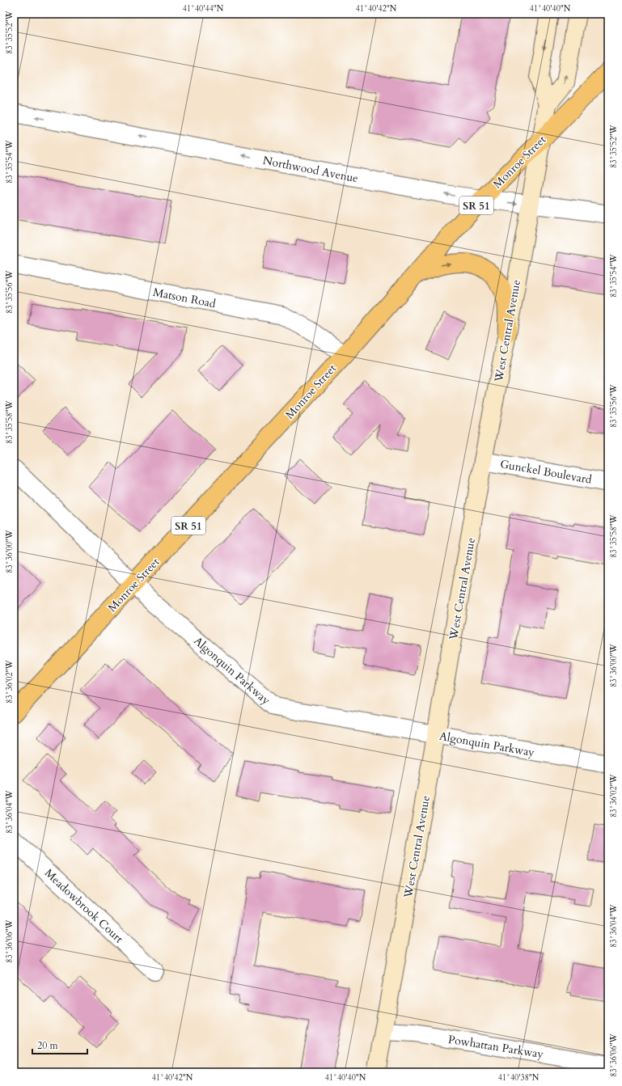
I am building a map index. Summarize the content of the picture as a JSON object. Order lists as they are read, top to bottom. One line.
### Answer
{"streets":{"main road":["Monroe Street","SR 51","West Central Avenue"],"street":["Northwood Avenue","Matson Road","Gunckel Boulevard","Algonquin Parkway","Meadowbrook Court","Powhattan Parkway"]},"crossings":[["Monroe Street","Northwood Avenue"],["Monroe Street","Matson Road"],["Monroe Street","West Central Avenue"],["Monroe Street","Algonquin Parkway"],["Northwood Avenue","West Central Avenue"],["West Central Avenue","Gunckel Boulevard"],["West Central Avenue","Algonquin Parkway"],["West Central Avenue","Powhattan Parkway"]],"one_way":["Northwood Avenue"],"scale_bar":"20 m","coordinates":["41°40'44\"N","41°40'42\"N","41°40'40\"N","83°35'52\"W","83°35'54\"W","83°35'56\"W","83°35'58\"W","83°36'00\"W","83°36'02\"W","83°36'04\"W","83°36'06\"W","41°40'38\"N"]}
